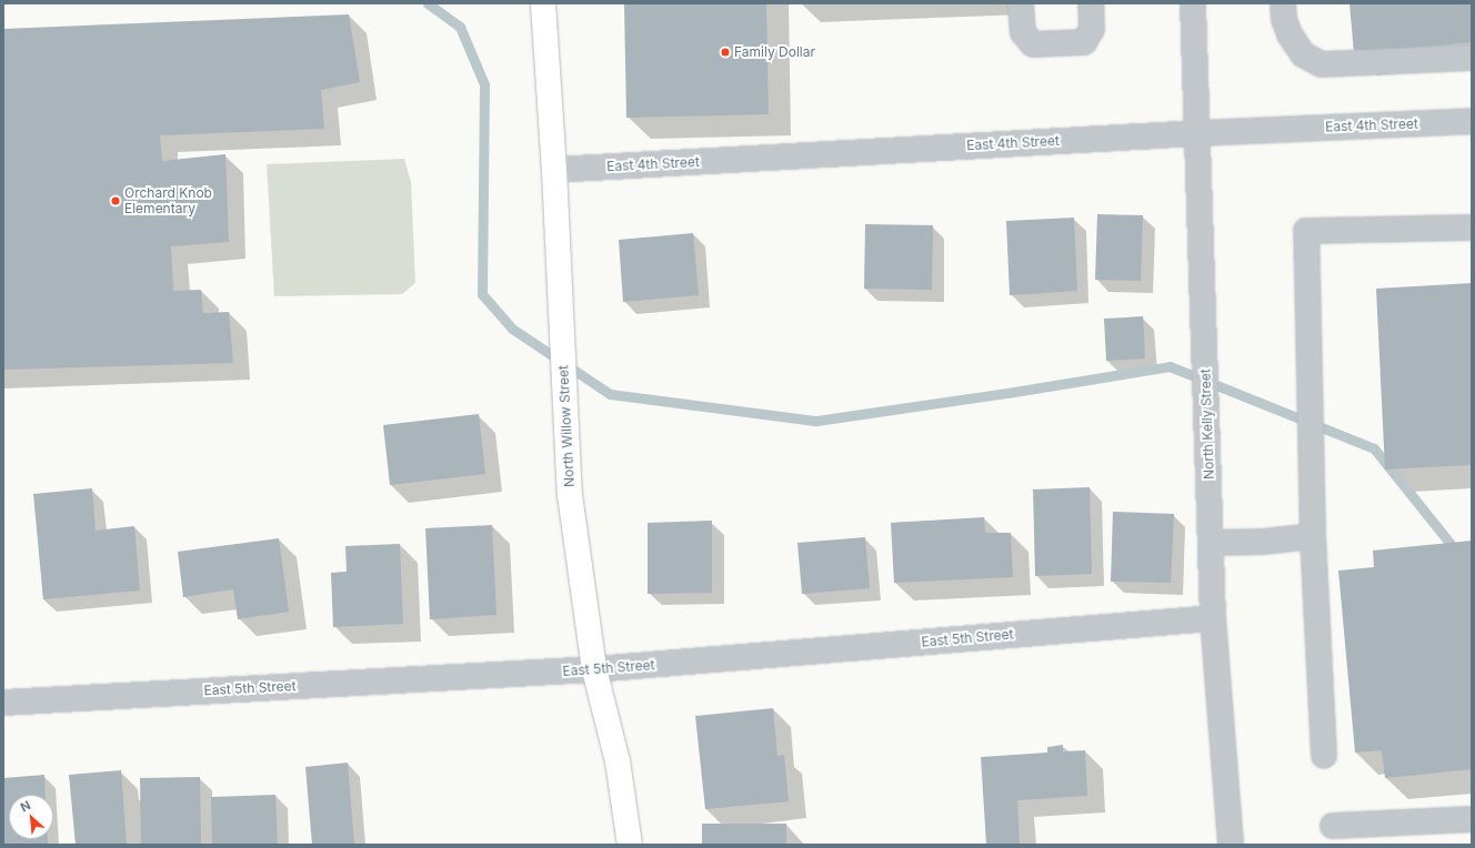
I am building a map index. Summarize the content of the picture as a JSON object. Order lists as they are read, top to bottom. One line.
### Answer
{"streets":{"main road":["North Willow Street"],"street":["East 4th Street","North Kelly Street","East 5th Street"]},"crossings":[["East 4th Street","North Kelly Street"],["East 4th Street","North Willow Street"],["North Kelly Street","East 5th Street"],["North Willow Street","East 5th Street"]],"places":["Family Dollar","Orchard Knob Elementary"],"north":"top left"}
